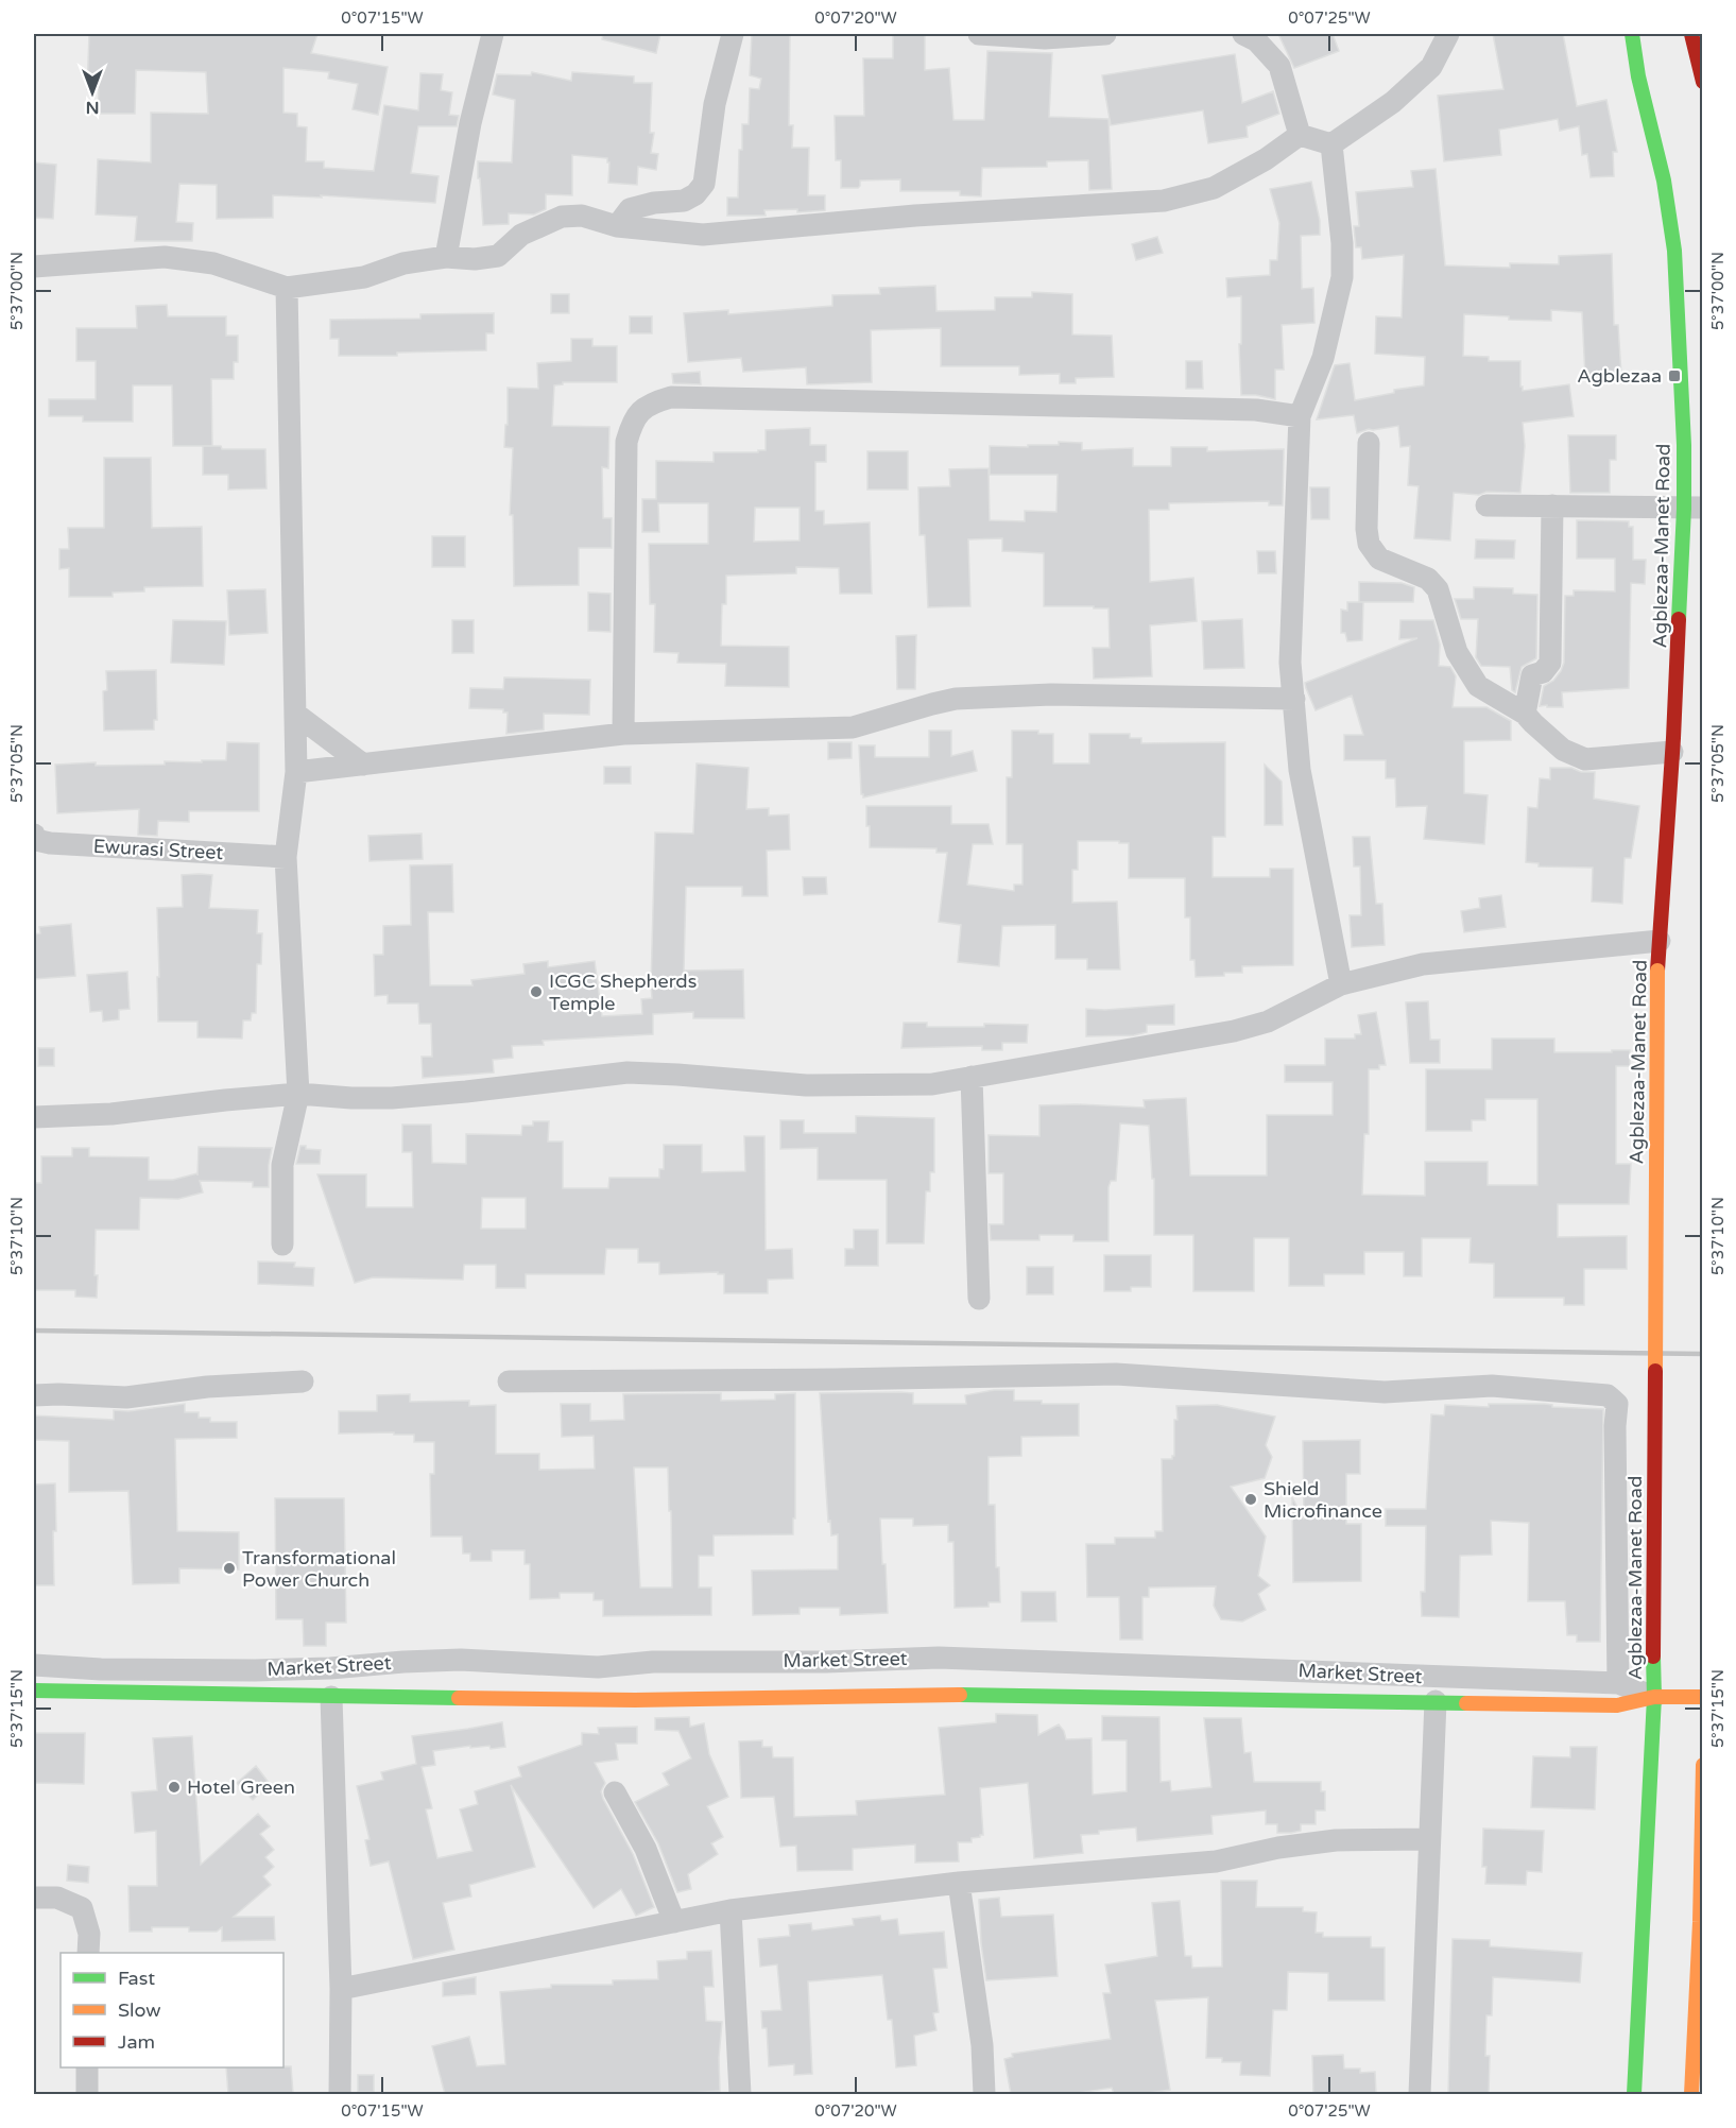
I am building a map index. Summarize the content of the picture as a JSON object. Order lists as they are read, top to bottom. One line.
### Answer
{"streets":{"main road":["Agblezaa-Manet Road","Market Street"],"street":["Ewurasi Street"]},"crossings":[["Agblezaa-Manet Road","Market Street"]],"places":{"transit":["Agblezaa"],"other":["ICGC Shepherds Temple","Shield Microfinance","Transformational Power Church","Hotel Green"]},"legend":["Fast","Slow","Jam"],"north":"bottom","coordinates":["0°07'15\"W","0°07'20\"W","0°07'25\"W","5°37'00\"N","5°37'05\"N","5°37'10\"N","5°37'15\"N"]}
